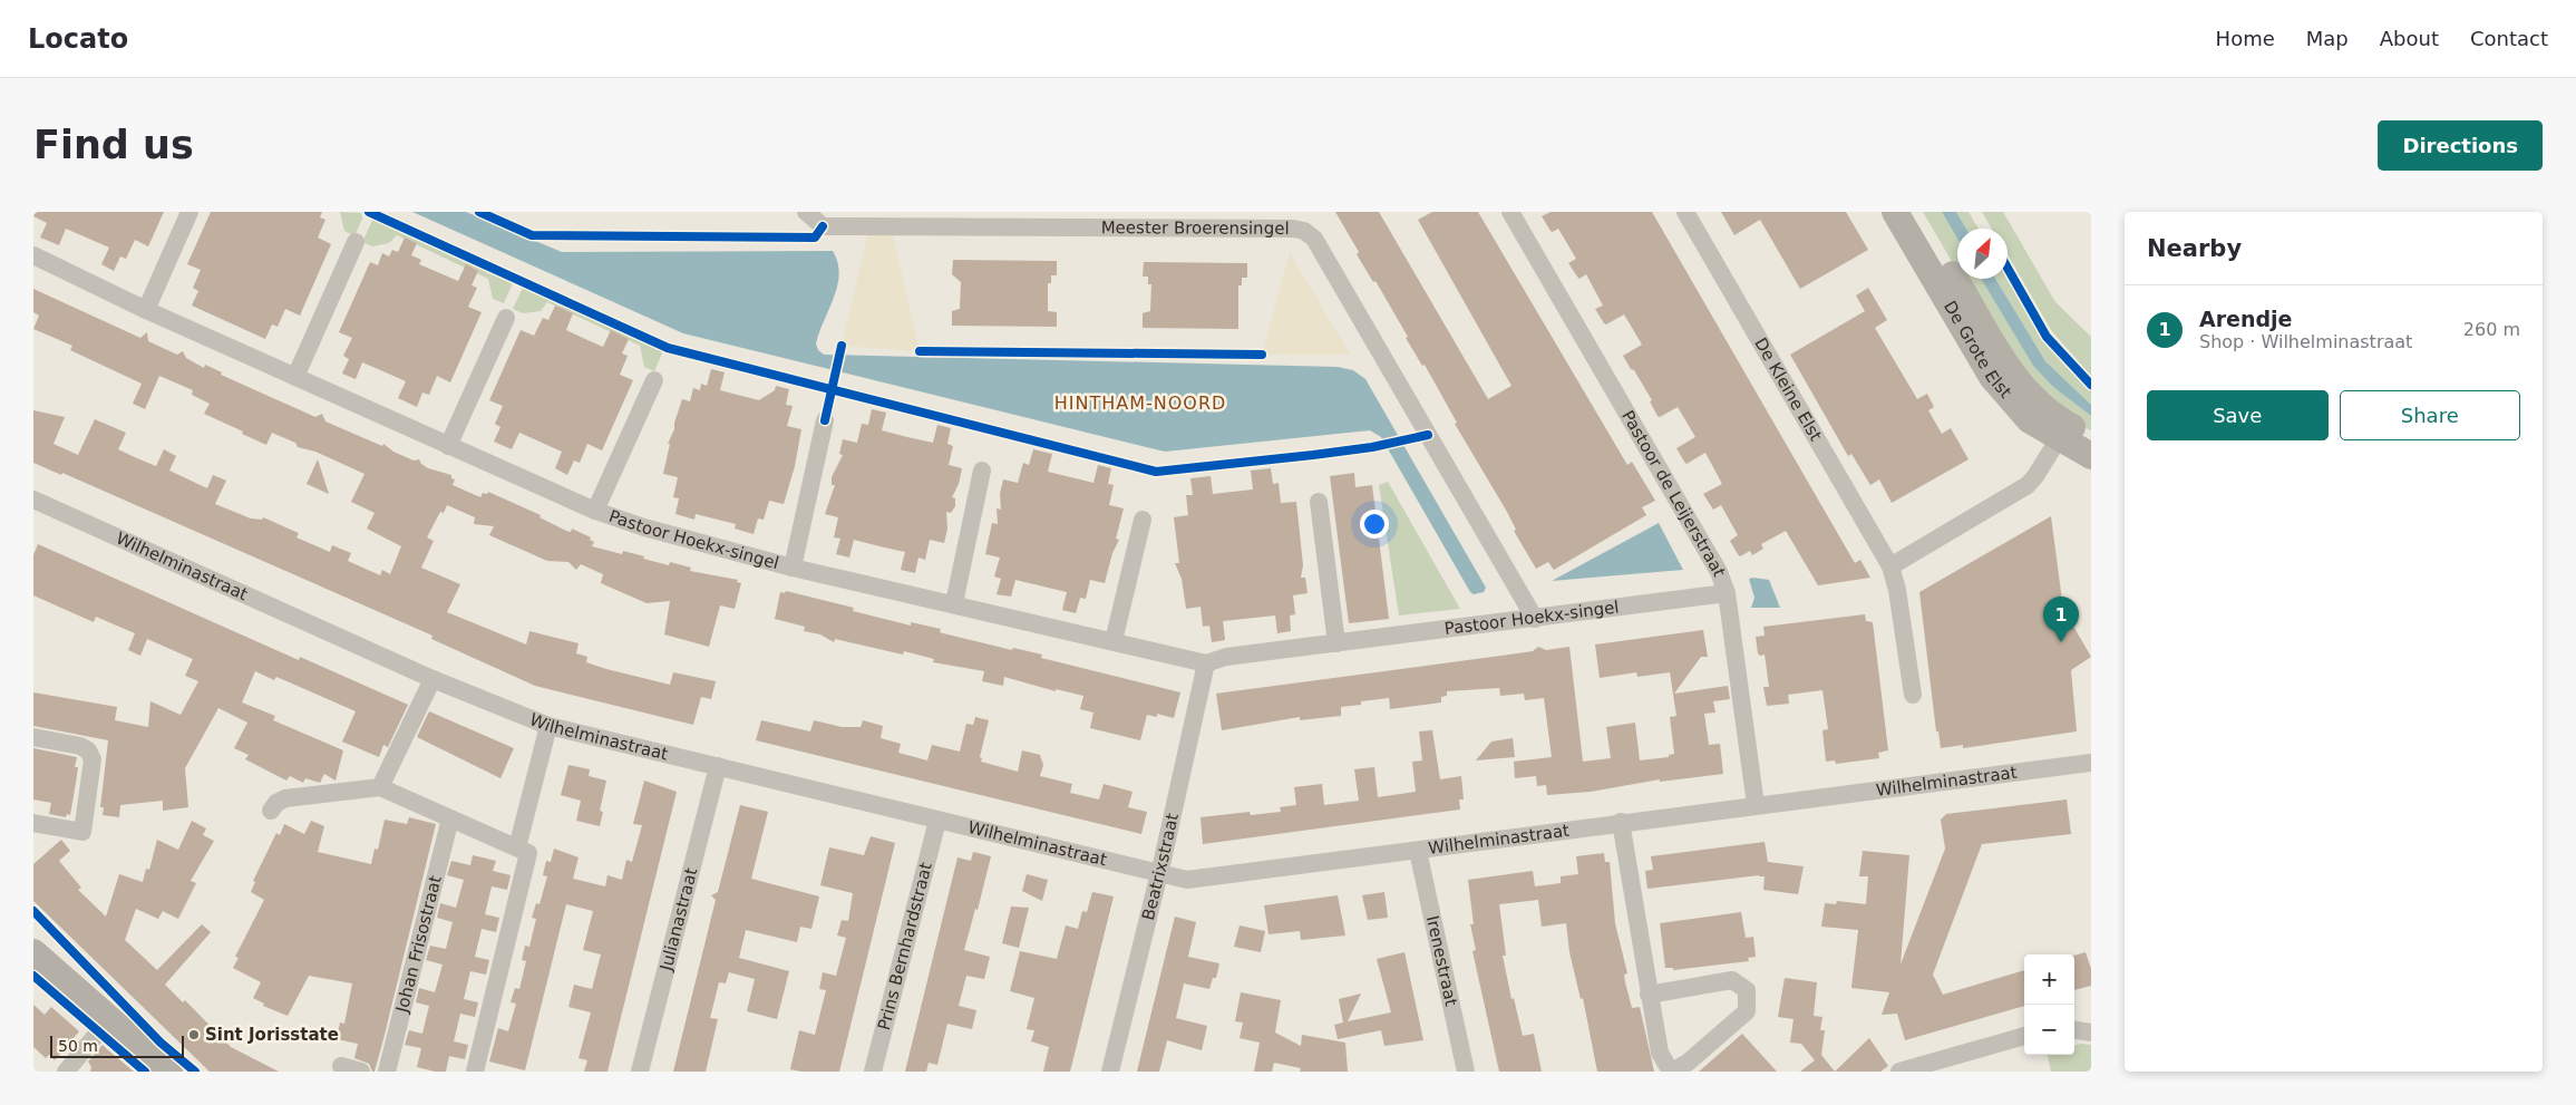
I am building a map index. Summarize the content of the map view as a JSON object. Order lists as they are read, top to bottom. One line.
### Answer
{"streets":{"main road":["De Grote Elst"],"street":["Meester Broerensingel","De Kleine Elst","Pastoor de Leijerstraat","Pastoor Hoekx-singel","Wilhelminastraat","Beatrixstraat","Julianastraat","Johan Frisostraat","Prins Bernhardstraat","Irenestraat"]},"crossings":[["Meester Broerensingel","Pastoor Hoekx-singel"],["Pastoor de Leijerstraat","Pastoor Hoekx-singel"],["Pastoor de Leijerstraat","Wilhelminastraat"],["Pastoor Hoekx-singel","Beatrixstraat"],["Wilhelminastraat","Beatrixstraat"],["Wilhelminastraat","Julianastraat"],["Wilhelminastraat","Prins Bernhardstraat"],["Wilhelminastraat","Irenestraat"]],"districts":["HINTHAM-NOORD"],"places":["Sint Jorisstate"],"scale_bar":"50 m","north":"top right","page":{"header":"Locato","nav":["Home","Map","About","Contact"],"buttons":["Directions",["Save","Share"]],"title":"Find us","heading":"Nearby","list":[{"mark":"1","name":"Arendje","note":"Shop · Wilhelminastraat","value":"260 m"}],"pins":"1","map_buttons":["+","−"],"scale":"50 m"}}
